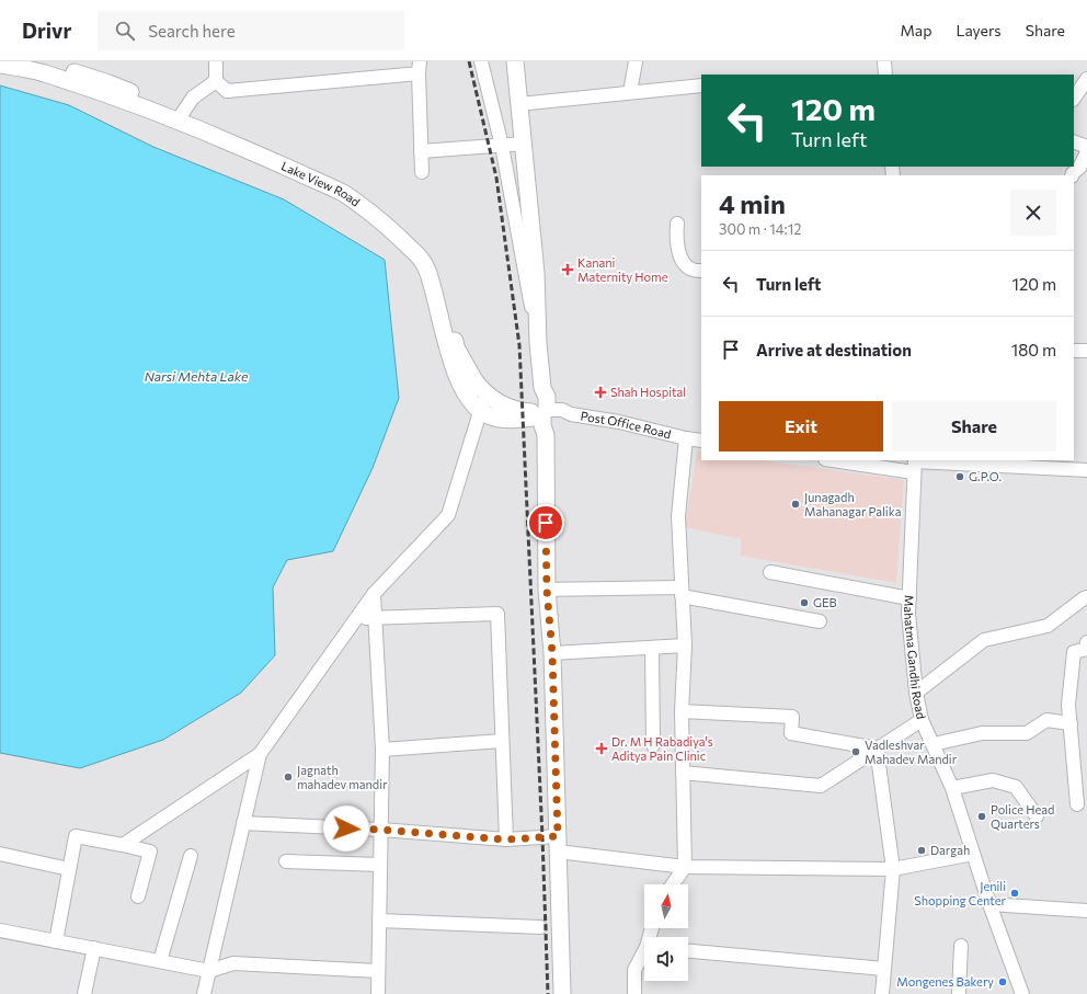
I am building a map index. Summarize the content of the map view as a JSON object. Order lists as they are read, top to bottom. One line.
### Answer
{"streets":{"main road":["Lake View Road"],"street":["Post Office Road","Mahatma Gandhi Road"]},"crossings":[["Lake View Road","Post Office Road"]],"water":["Narsi Mehta Lake"],"places":{"health":["Kanani Maternity Home","Shah Hospital","Dr. M H Rabadiya's Aditya Pain Clinic"],"other":["G.P.O.","Junagadh Mahanagar Palika","GEB","Vadleshvar Mahadev Mandir","Jagnath mahadev mandir","Police Head Quarters","Dargah","Jenili Shopping Center","Mongenes Bakery"]},"north":"top","page":{"header":"Drivr","search":"Search here","nav":["Map","Layers","Share"],"turn":["120 m","Turn left"],"heading":["4 min","300 m · 14:12"],"list":[{"name":"Turn left","value":"120 m"},{"name":"Arrive at destination","value":"180 m"}],"buttons":["Exit","Share"]}}
